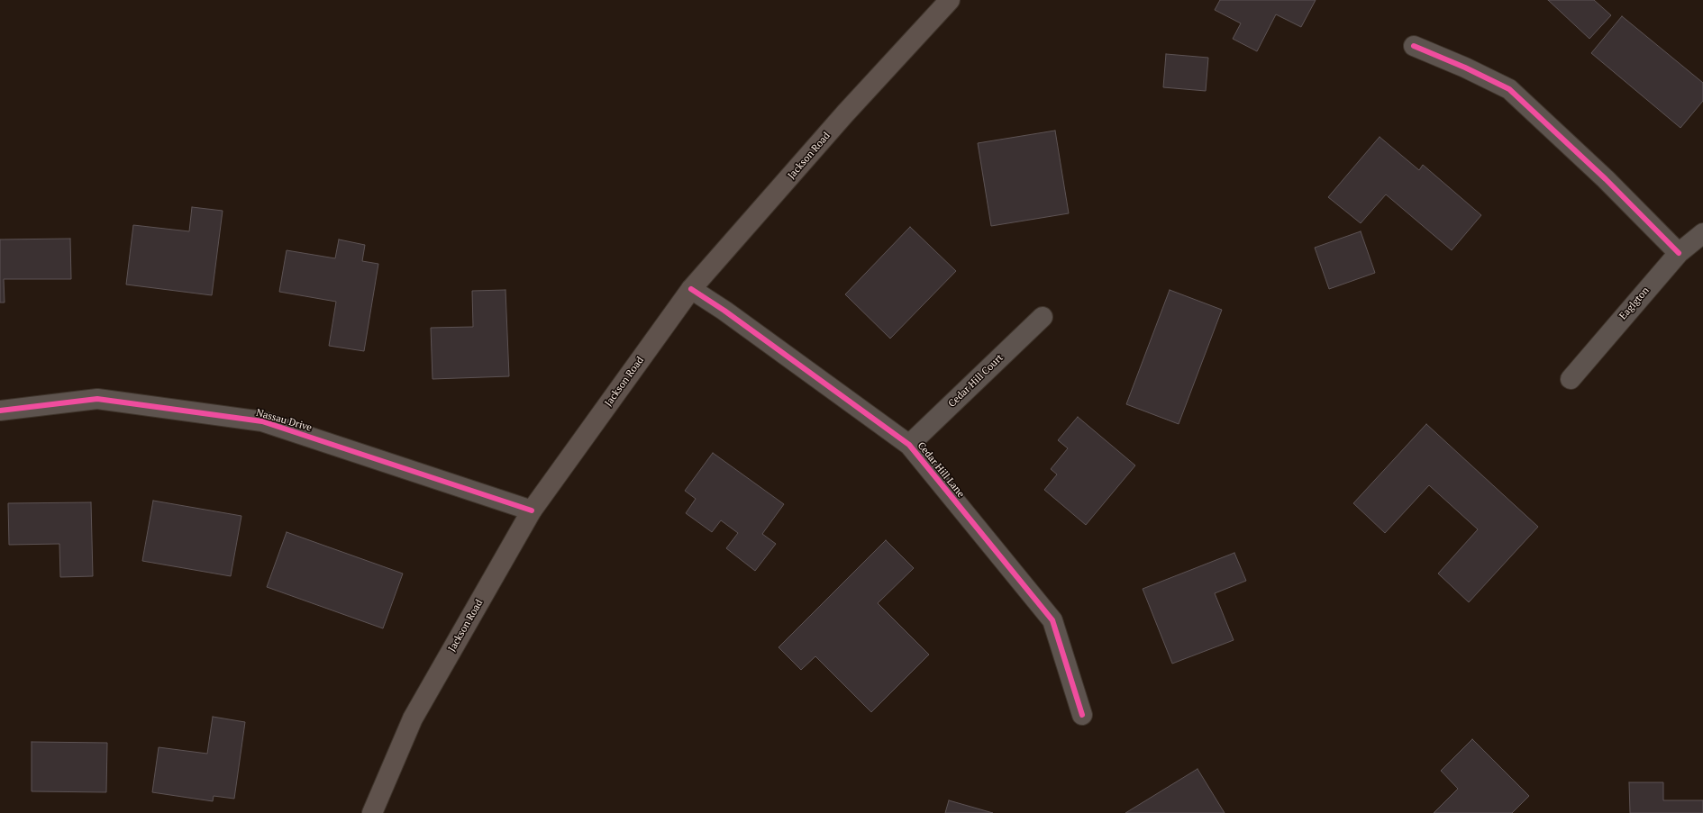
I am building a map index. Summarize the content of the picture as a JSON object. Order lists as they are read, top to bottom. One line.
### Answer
{"streets":{"main road":["Jackson Road"],"street":["Eaglgton","Cedar Hill Court","Nassau Drive","Cedar Hill Lane"]},"crossings":[["Jackson Road","Nassau Drive"],["Jackson Road","Cedar Hill Lane"],["Cedar Hill Court","Cedar Hill Lane"]]}
